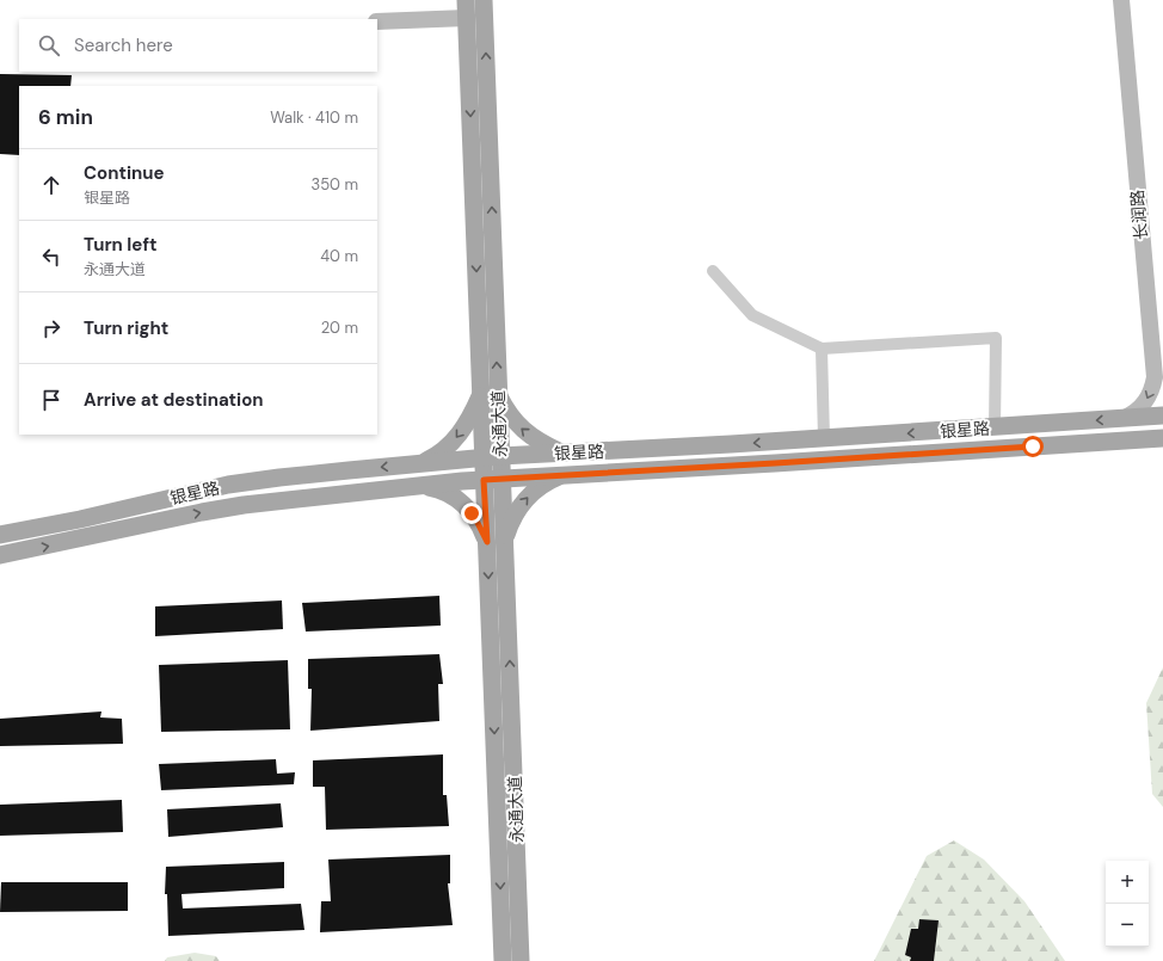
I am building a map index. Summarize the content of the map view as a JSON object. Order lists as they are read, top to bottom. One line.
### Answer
{"streets":{"main road":["长润路","永通大道","银星路"]},"crossings":[["长润路","银星路"],["永通大道","银星路"]],"page":{"search":"Search here","heading":["6 min","Walk · 410 m"],"list":[["Continue","银星路","350 m"],["Turn left","永通大道","40 m"],["Turn right","20 m"],"Arrive at destination"],"map_buttons":["+","−"]}}
